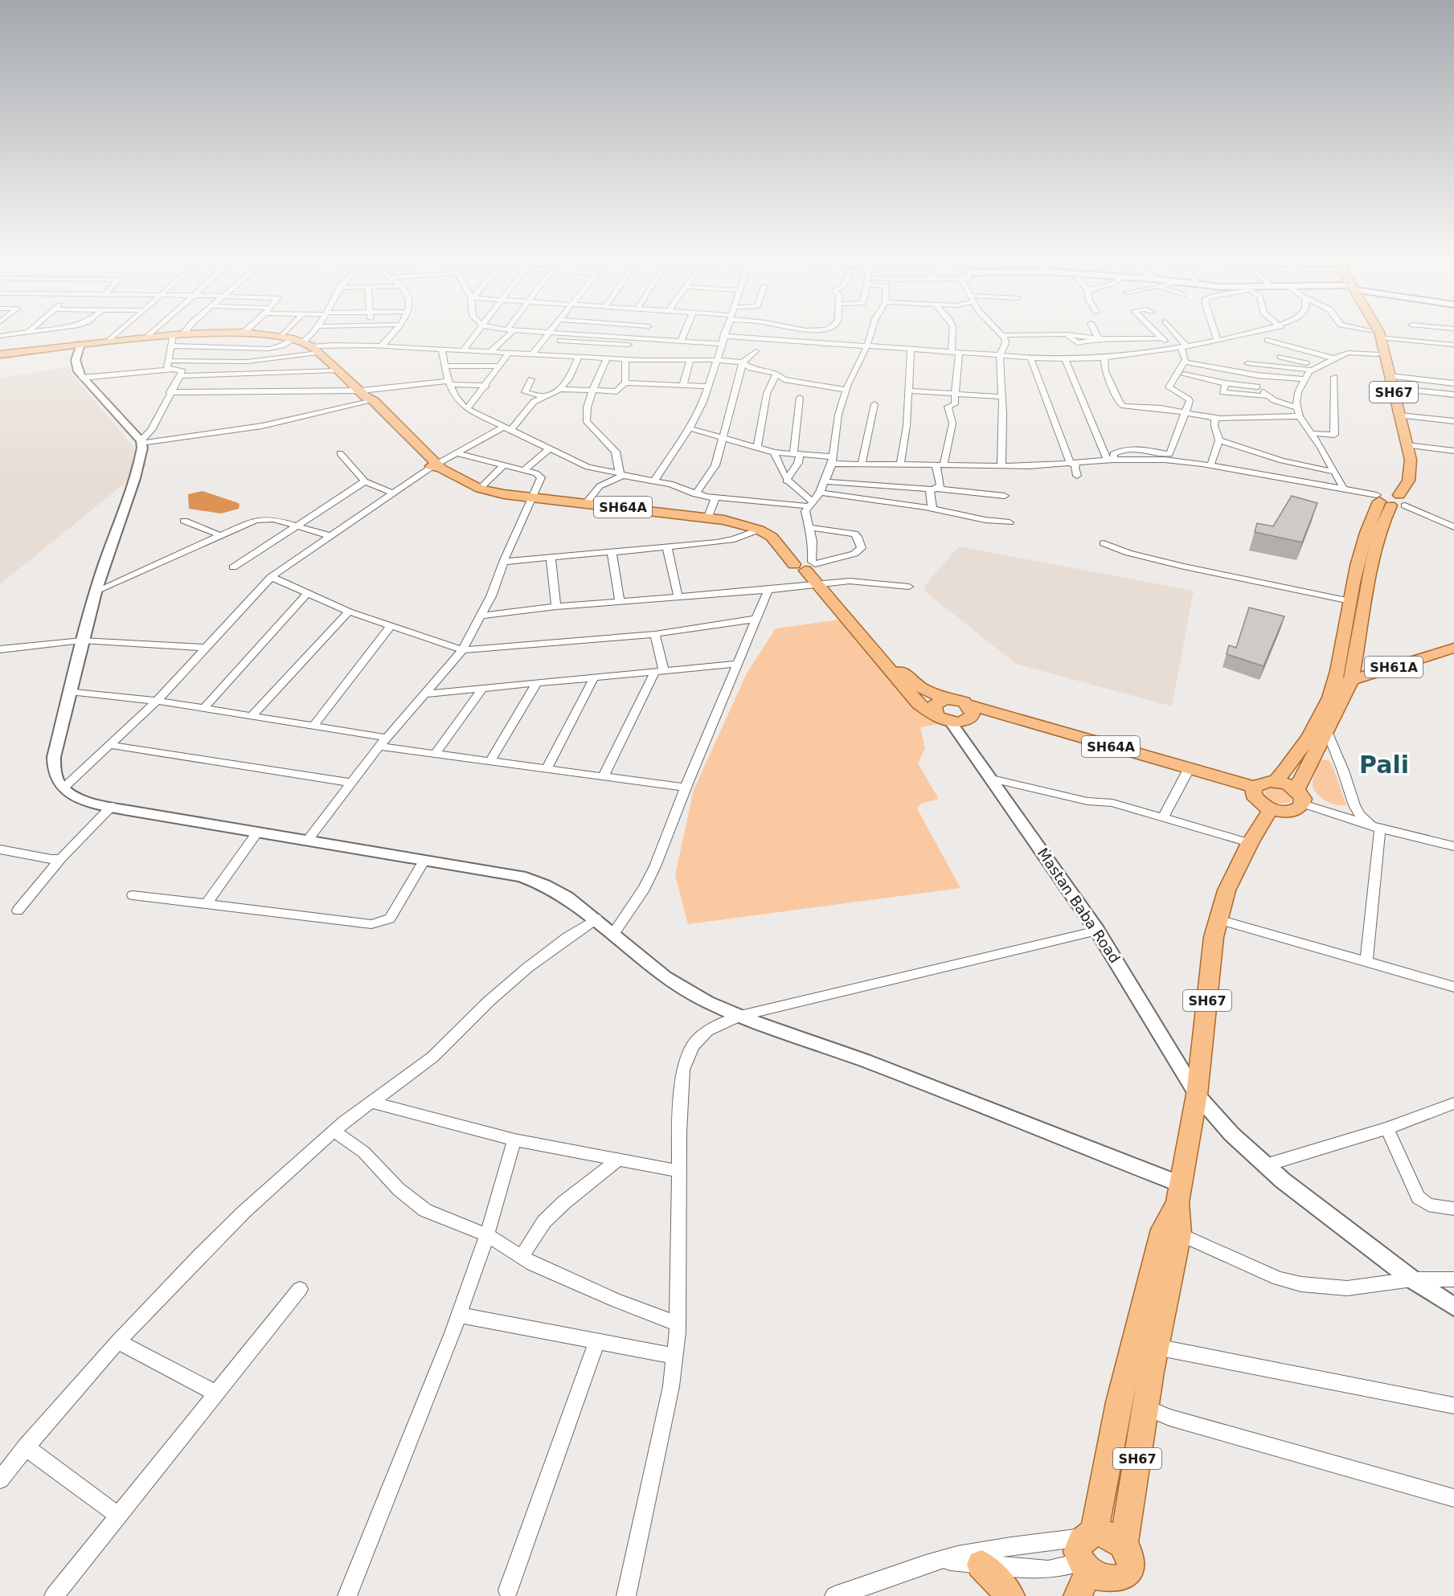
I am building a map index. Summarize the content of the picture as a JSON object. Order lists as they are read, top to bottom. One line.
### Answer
{"streets":{"main road":["SH67","SH64A","SH61A"],"street":["Mastan Baba Road"]},"crossings":[["SH67","SH64A"],["SH67","SH61A"],["SH67","Mastan Baba Road"],["SH64A","Mastan Baba Road"]],"districts":["Pali"]}
